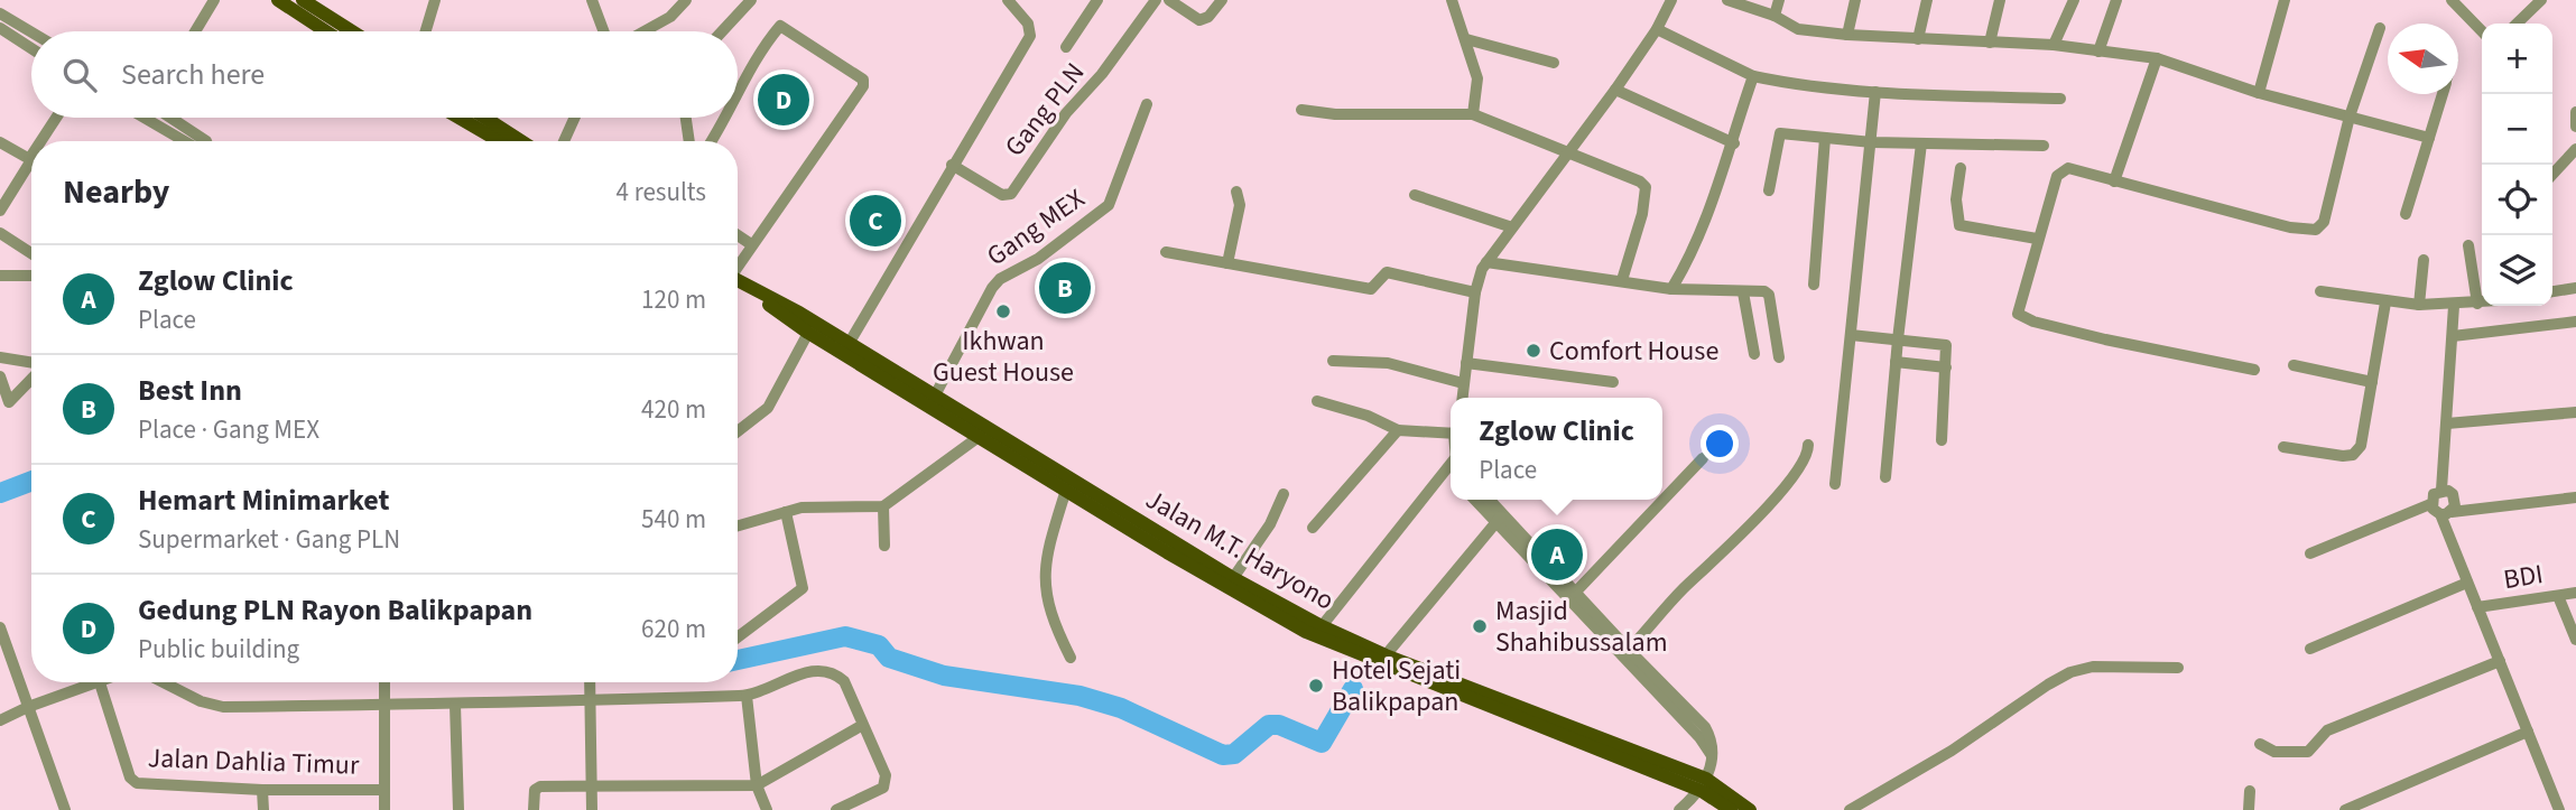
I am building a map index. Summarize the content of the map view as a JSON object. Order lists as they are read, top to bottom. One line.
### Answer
{"streets":{"main road":["Jalan M.T. Haryono"],"street":["Gang PLN","Gang MEX","BDI","Jalan Dahlia Timur"]},"crossings":[["Gang PLN","Jalan M.T. Haryono"],["Gang MEX","Jalan M.T. Haryono"]],"places":["Ikhwan Guest House","Comfort House","Masjid Shahibussalam","Hotel Sejati Balikpapan"],"north":"left","page":{"map_buttons":["+","−"],"search":"Search here","pins":["D","C","B","A"],"heading":["Nearby","4 results"],"list":[{"mark":"A","name":"Zglow Clinic","note":"Place","value":"120 m"},{"mark":"B","name":"Best Inn","note":"Place · Gang MEX","value":"420 m"},{"mark":"C","name":"Hemart Minimarket","note":"Supermarket · Gang PLN","value":"540 m"},{"mark":"D","name":"Gedung PLN Rayon Balikpapan","note":"Public building","value":"620 m"}],"popup":["Zglow Clinic","Place"]}}
